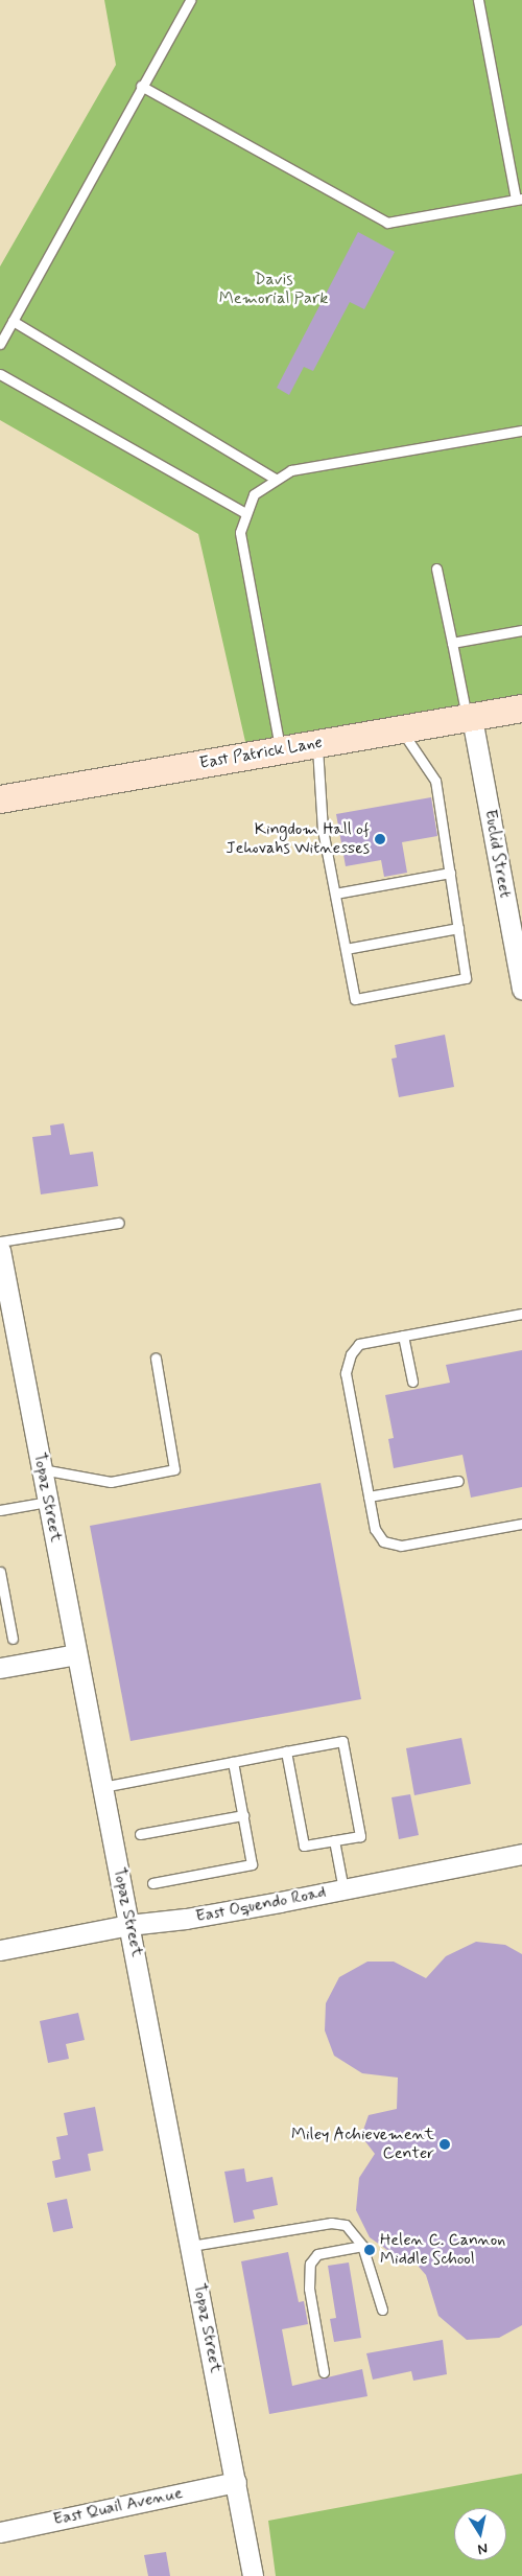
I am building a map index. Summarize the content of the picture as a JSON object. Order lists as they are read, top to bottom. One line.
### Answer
{"streets":{"main road":["East Patrick Lane"],"street":["Euclid Street","Topaz Street","East Oquendo Road","East Quail Avenue"]},"crossings":[["East Patrick Lane","Euclid Street"],["Topaz Street","East Oquendo Road"],["Topaz Street","East Quail Avenue"]],"parks":["Davis Memorial Park"],"places":["Kingdom Hall of Jehovahs Witnesses","Miley Achievement Center","Helen C. Cannon Middle School"],"north":"bottom"}
